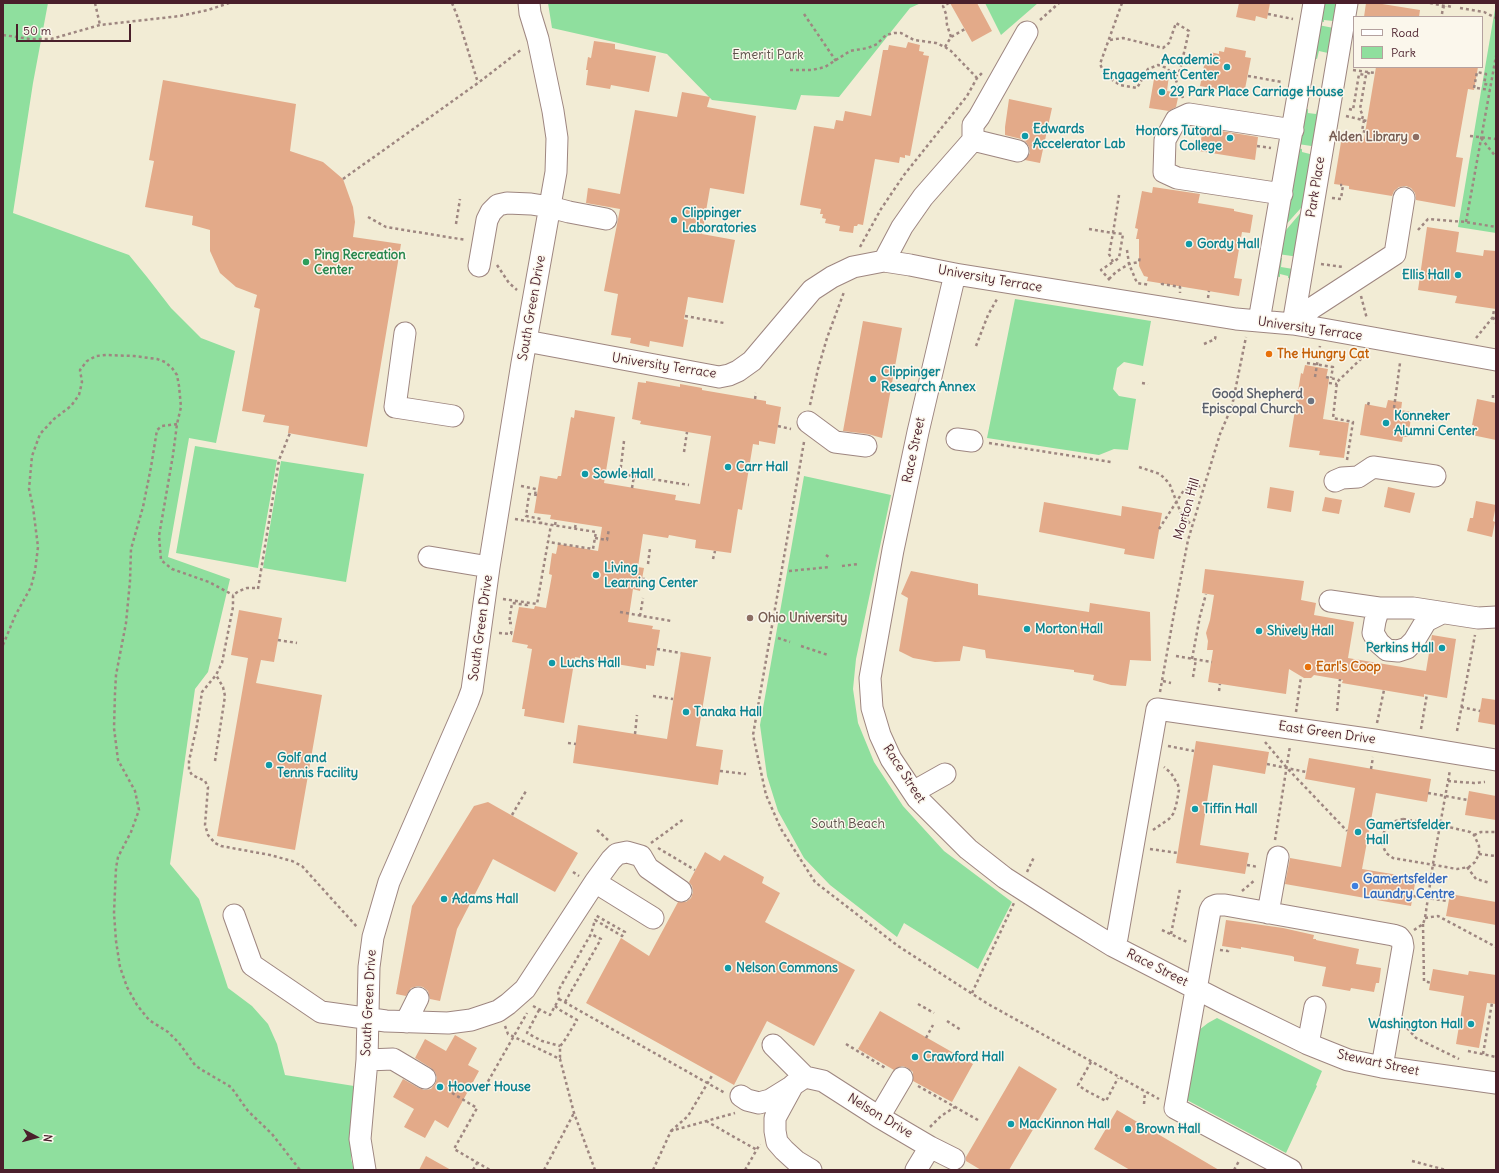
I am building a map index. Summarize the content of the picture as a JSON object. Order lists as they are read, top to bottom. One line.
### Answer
{"streets":{"street":["Park Place","University Terrace","South Green Drive","Race Street","East Green Drive","Stewart Street","Nelson Drive"],"path":["Morton Hill"]},"crossings":[["Park Place","University Terrace"],["University Terrace","South Green Drive"],["University Terrace","Race Street"],["University Terrace","Morton Hill"],["Race Street","Stewart Street"],["Morton Hill","East Green Drive"]],"parks":["Emeriti Park","South Beach"],"places":["Academic Engagement Center","29 Park Place Carriage House","Edwards Accelerator Lab","Alden Library","Honors Tutoral College","Clippinger Laboratories","Gordy Hall","Ping Recreation Center","Ellis Hall","The Hungry Cat","Clippinger Research Annex","Good Shepherd Episcopal Church","Konneker Alumni Center","Carr Hall","Sowle Hall","Living Learning Center","Ohio University","Morton Hall","Shively Hall","Perkins Hall","Luchs Hall","Earl's Coop","Tanaka Hall","Golf and Tennis Facility","Tiffin Hall","Gamertsfelder Hall","Gamertsfelder Laundry Centre","Adams Hall","Nelson Commons","Washington Hall","Crawford Hall","Hoover House","MacKinnon Hall","Brown Hall"],"legend":["Road","Park"],"scale_bar":"50 m","north":"right"}
